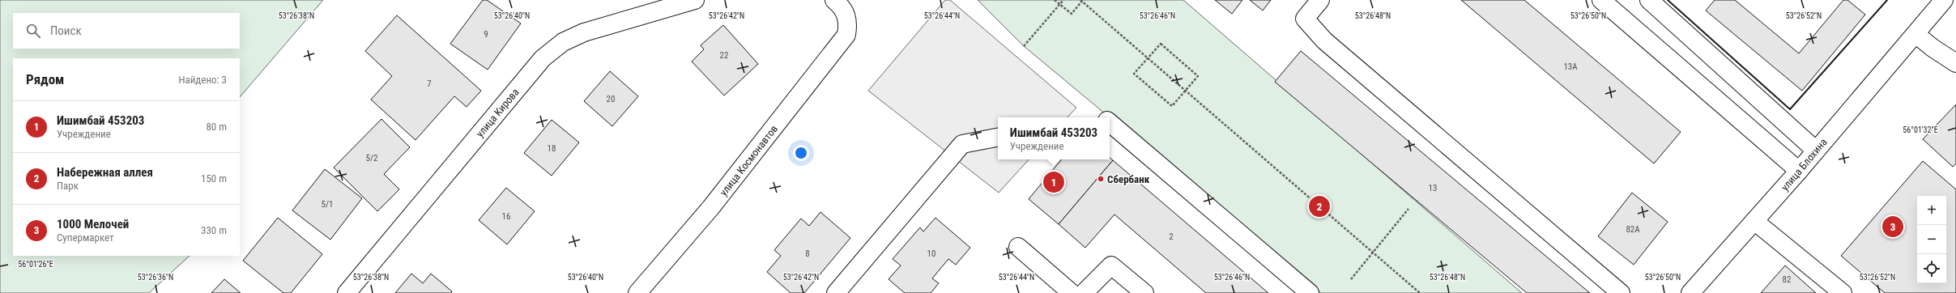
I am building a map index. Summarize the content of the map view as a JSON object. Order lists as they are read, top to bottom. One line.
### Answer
{"streets":{"street":["улица Кирова","улица Космонавтов","улица Блохина"]},"places":["Сбербанк"],"house_numbers":["9","22","13А","7","20","18","5/2","13","5/1","16","82А","2","8","10","82"],"page":{"search":"Поиск","heading":["Рядом","Найдено: 3"],"list":[{"mark":"1","name":"Ишимбай 453203","note":"Учреждение","value":"80 m"},{"mark":"2","name":"Набережная аллея","note":"Парк","value":"150 m"},{"mark":"3","name":"1000 Мелочей","note":"Супермаркет","value":"330 m"}],"popup":["Ишимбай 453203","Учреждение"],"pins":["1","2","3"],"map_buttons":["+","−"]},"coordinates":["53°26'38\"N","53°26'40\"N","53°26'42\"N","53°26'44\"N","53°26'46\"N","53°26'48\"N","53°26'50\"N","53°26'52\"N","56°01'32\"E","56°01'26\"E","53°26'36\"N"]}
